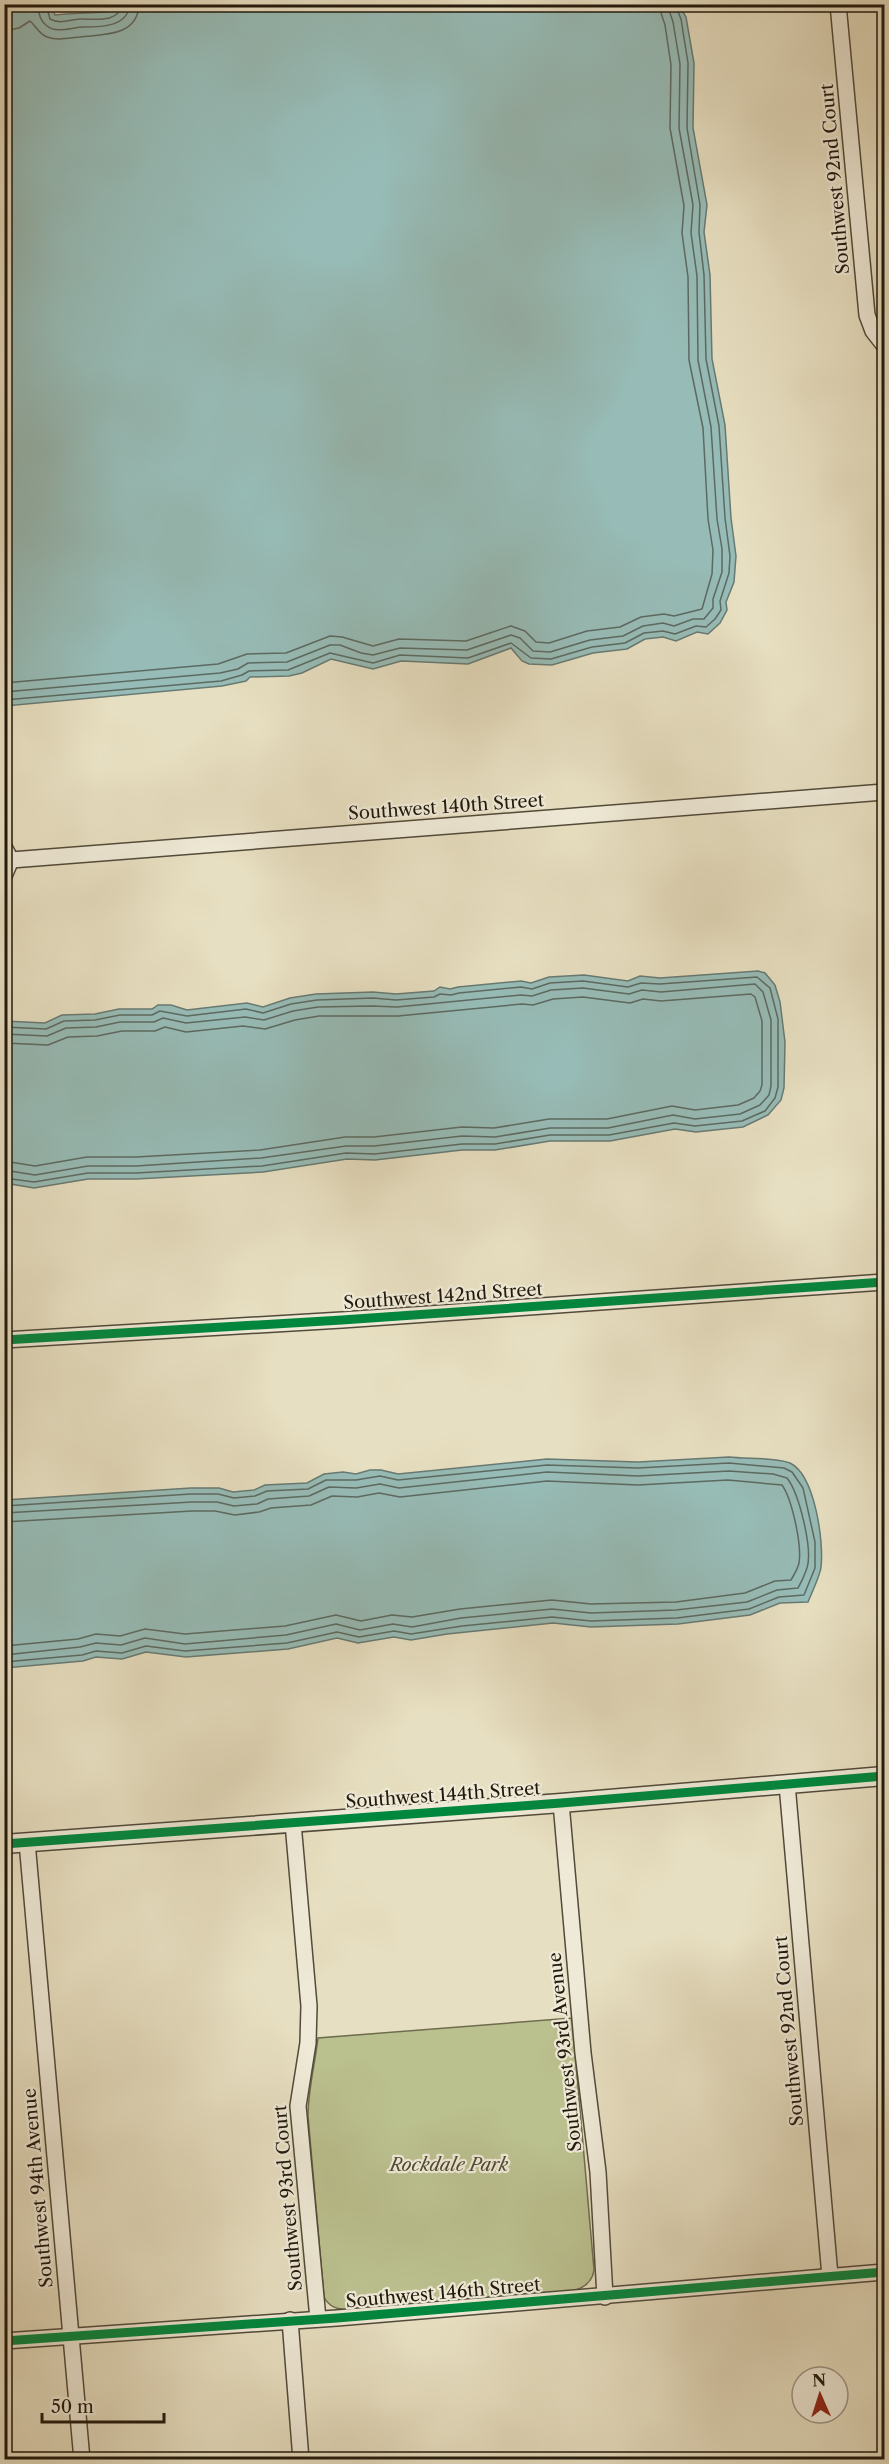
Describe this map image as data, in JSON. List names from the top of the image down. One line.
{"streets":{"street":["Southwest 92nd Court","Southwest 140th Street","Southwest 142nd Street","Southwest 144th Street","Southwest 93rd Avenue","Southwest 94th Avenue","Southwest 93rd Court","Southwest 146th Street"]},"crossings":[["Southwest 92nd Court","Southwest 144th Street"],["Southwest 92nd Court","Southwest 146th Street"],["Southwest 144th Street","Southwest 93rd Avenue"],["Southwest 144th Street","Southwest 94th Avenue"],["Southwest 144th Street","Southwest 93rd Court"],["Southwest 93rd Avenue","Southwest 146th Street"],["Southwest 94th Avenue","Southwest 146th Street"],["Southwest 93rd Court","Southwest 146th Street"]],"parks":["Rockdale Park"],"scale_bar":"50 m","north":"top"}
